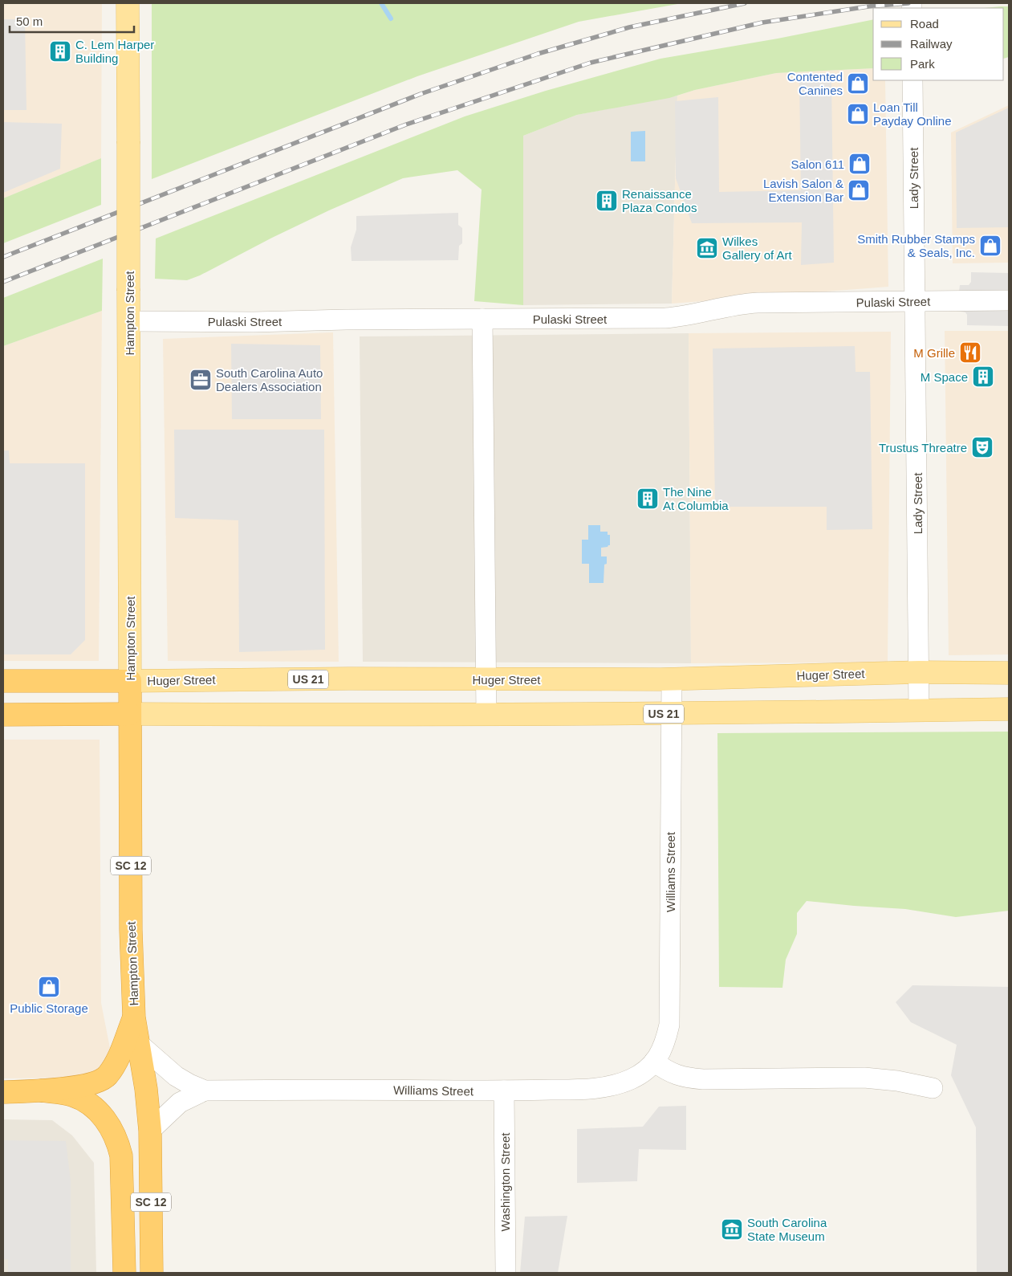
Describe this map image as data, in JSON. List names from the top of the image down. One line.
{"streets":{"highway":["Hampton Street","Huger Street","US 21","SC 12"],"street":["Lady Street","Pulaski Street","Williams Street","Washington Street"]},"crossings":[["Lady Street","Pulaski Street"],["Lady Street","Huger Street"],["Lady Street","US 21"],["Pulaski Street","Hampton Street"],["Hampton Street","Huger Street"],["Hampton Street","US 21"],["Hampton Street","Williams Street"],["Huger Street","Williams Street"],["US 21","Williams Street"],["Williams Street","Washington Street"]],"places":{"building":["C. Lem Harper Building","Renaissance Plaza Condos","M Space","The Nine At Columbia"],"shop":["Contented Canines","Loan Till Payday Online","Salon 611","Lavish Salon & Extension Bar","Smith Rubber Stamps & Seals, Inc.","Public Storage"],"museum":["Wilkes Gallery of Art","South Carolina State Museum"],"restaurant":["M Grille"],"office":["South Carolina Auto Dealers Association"],"theatre":["Trustus Threatre"]},"legend":["Road","Railway","Park"],"scale_bar":"50 m"}
